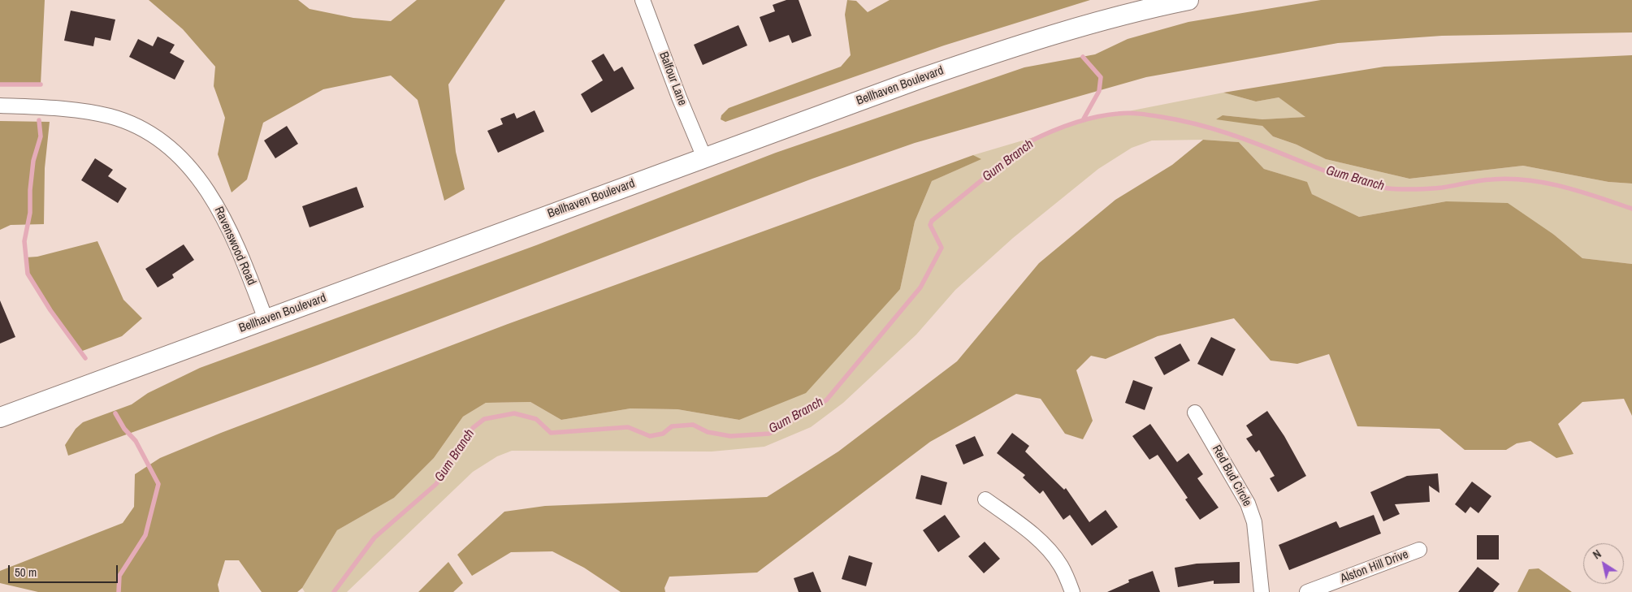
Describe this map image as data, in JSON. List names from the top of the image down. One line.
{"streets":{"main road":["Bellhaven Boulevard"],"street":["Balfour Lane","Ravenswood Road","Red Bud Circle","Alston Hill Drive"]},"crossings":[["Balfour Lane","Bellhaven Boulevard"],["Bellhaven Boulevard","Ravenswood Road"]],"water":["Gum Branch"],"scale_bar":"50 m","north":"top left"}
